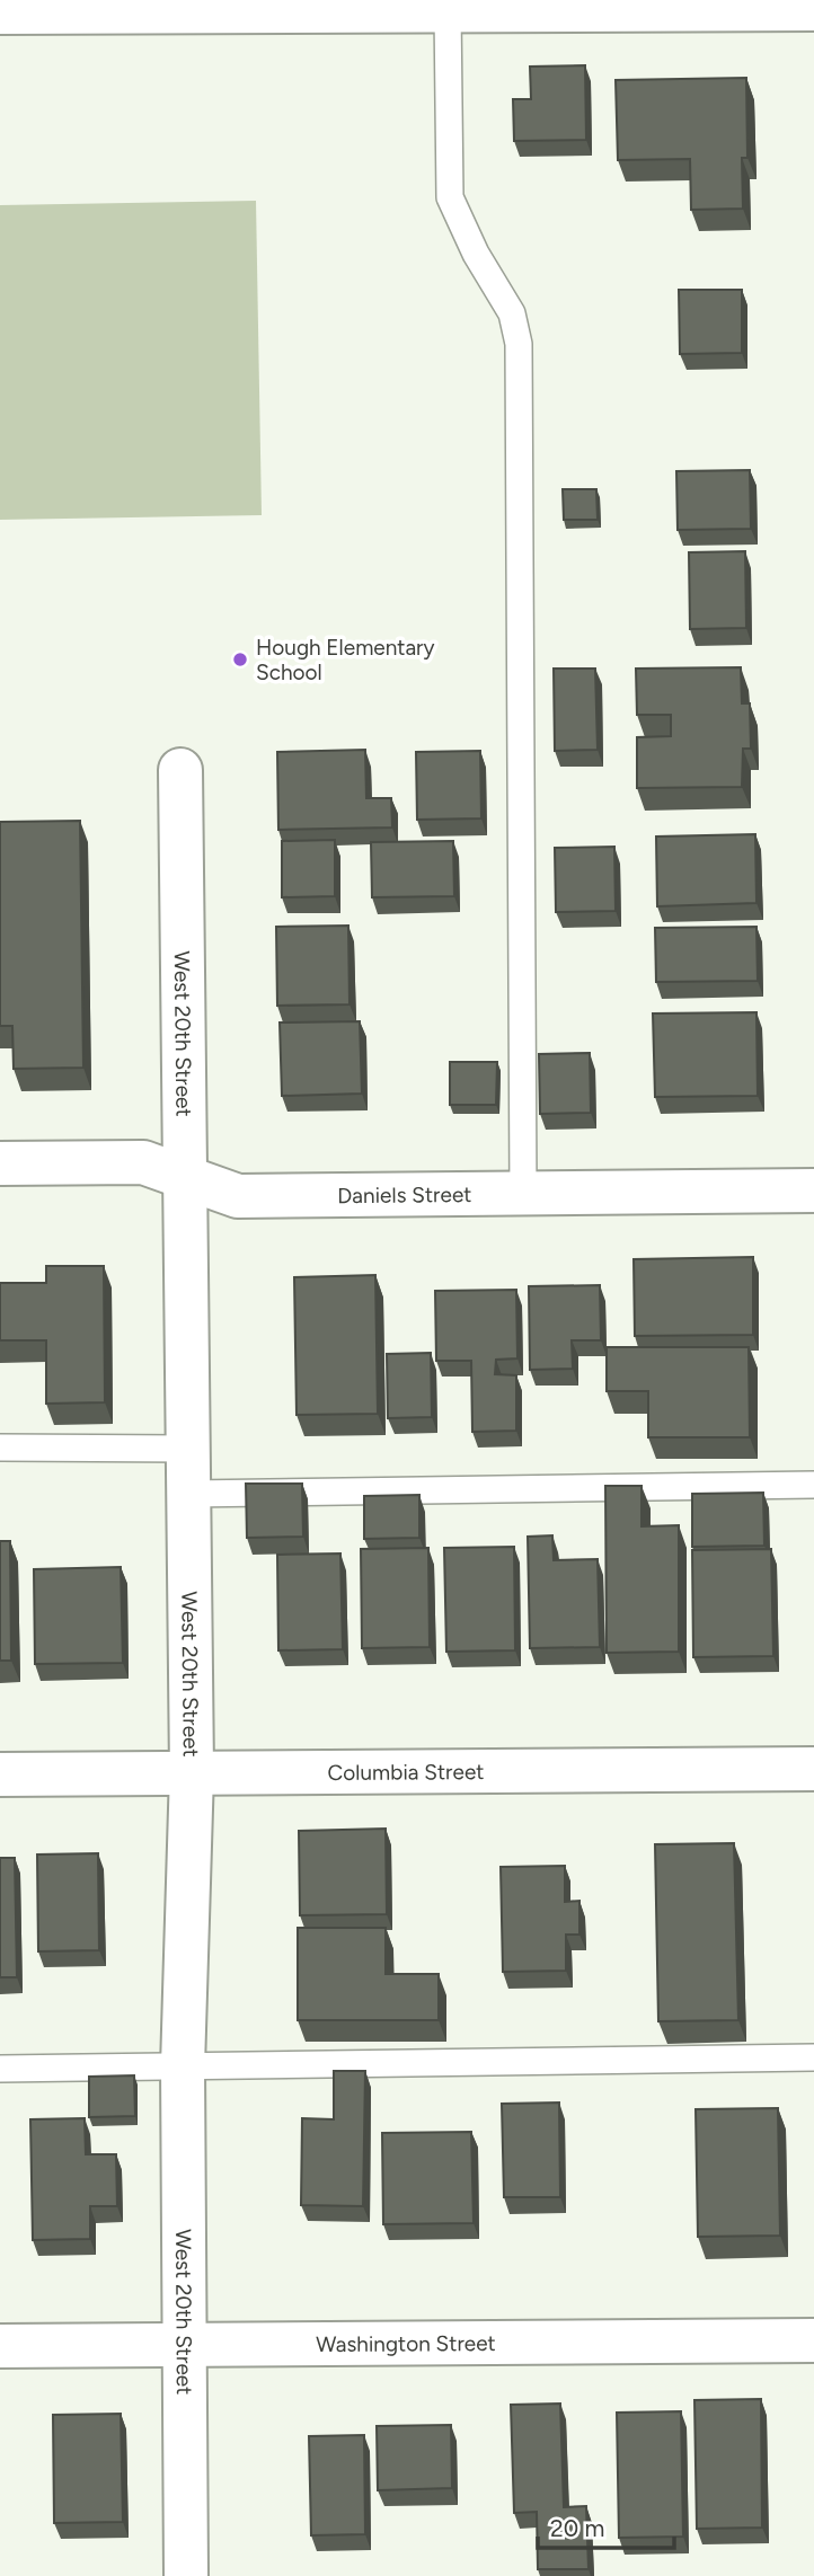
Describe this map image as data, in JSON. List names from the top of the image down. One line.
{"streets":{"street":["West 20th Street","Daniels Street","Columbia Street","Washington Street"]},"crossings":[["West 20th Street","Daniels Street"],["West 20th Street","Columbia Street"],["West 20th Street","Washington Street"]],"places":["Hough Elementary School"],"scale_bar":"20 m"}
